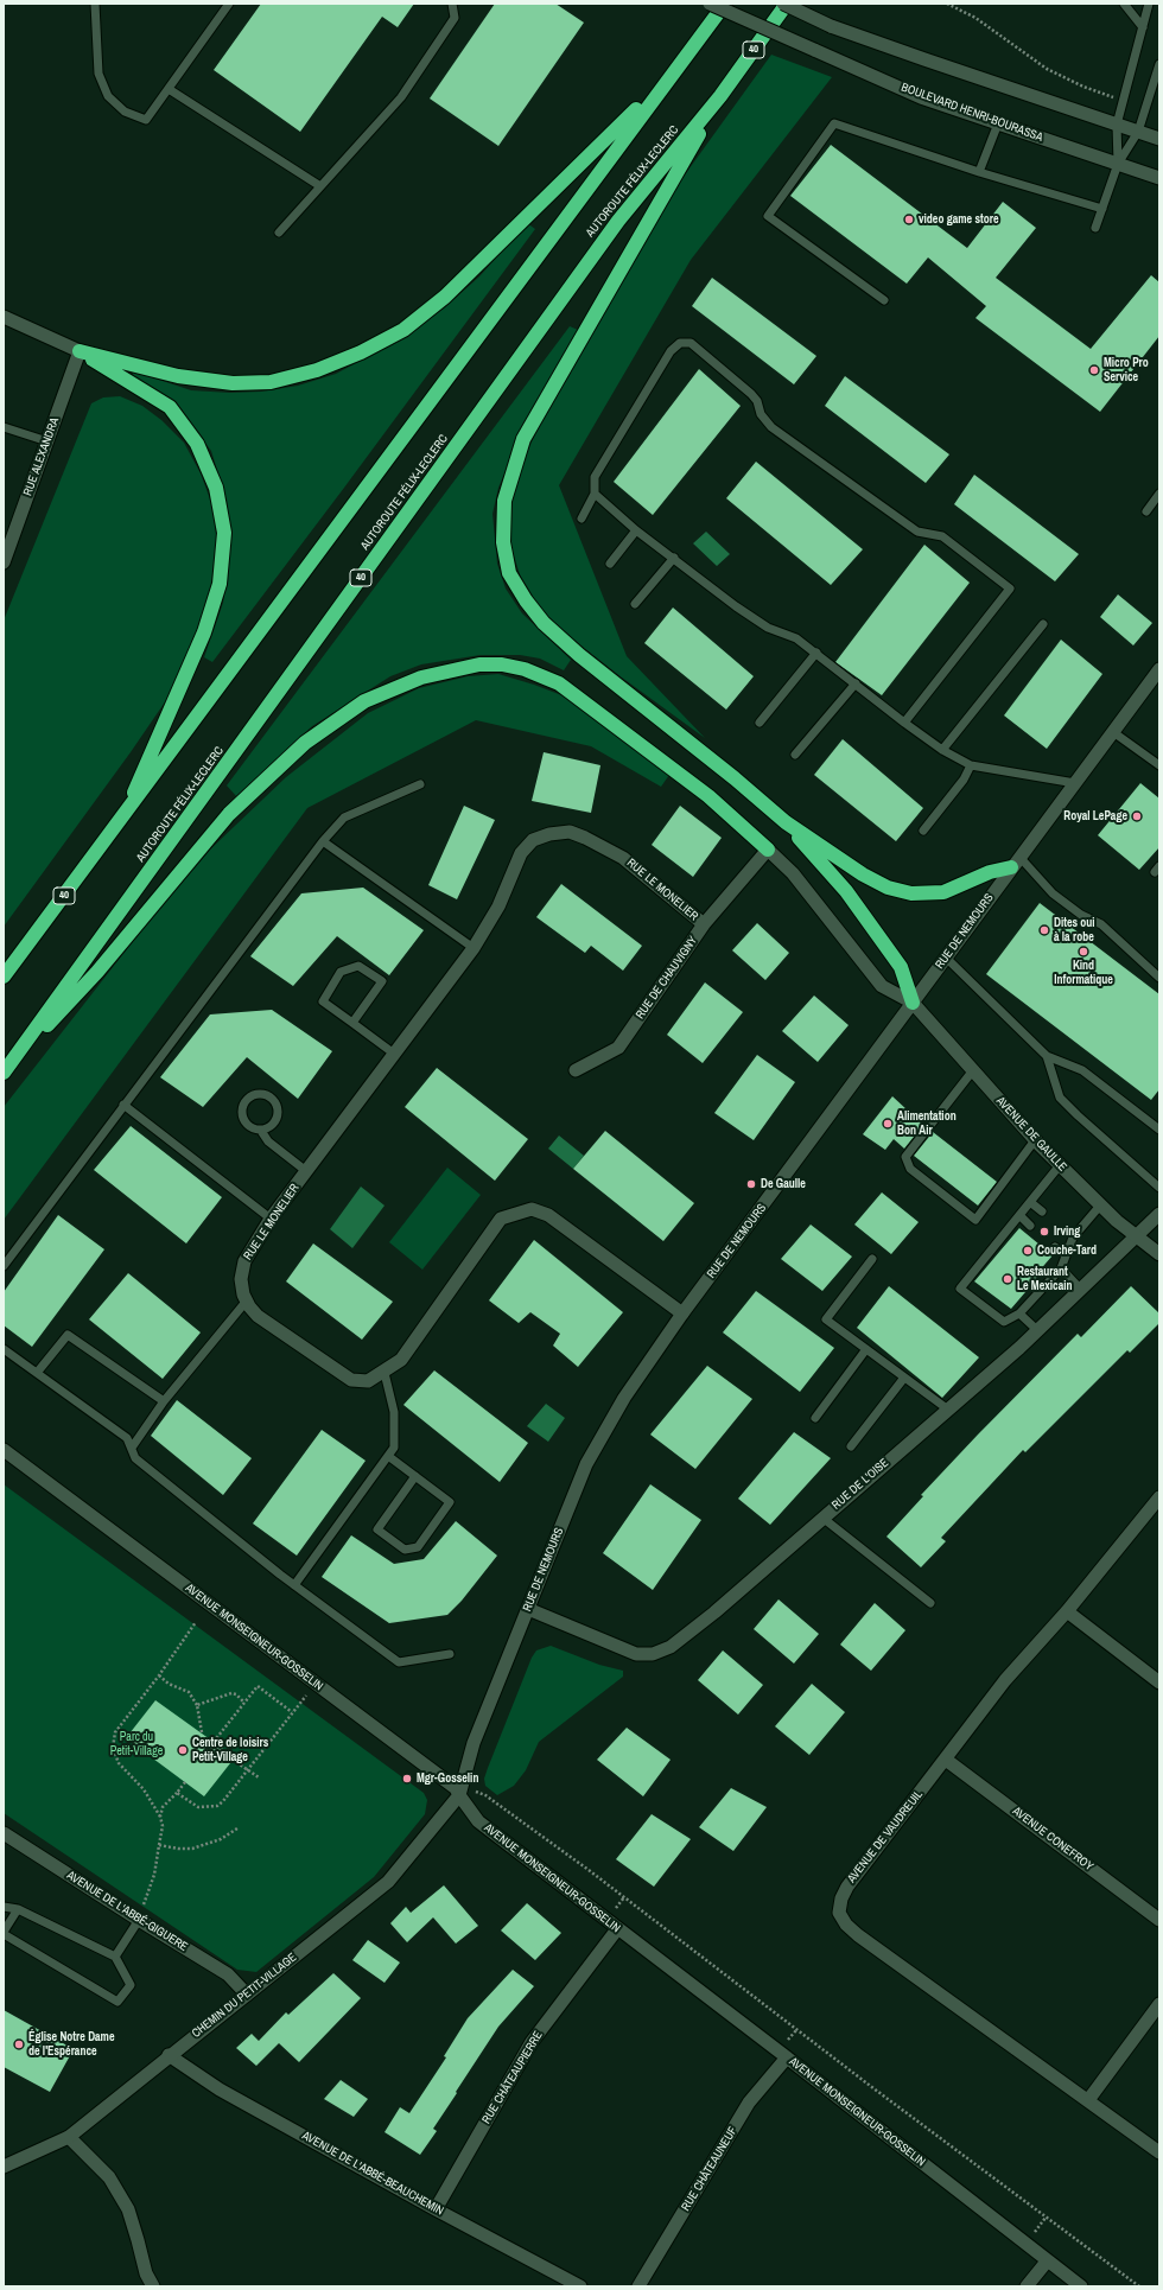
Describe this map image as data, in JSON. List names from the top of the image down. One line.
{"streets":{"highway":["40","AUTOROUTE FÉLIX-LECLERC"],"street":["BOULEVARD HENRI-BOURASSA","RUE ALEXANDRA","RUE LE MONELIER","RUE DE NEMOURS","RUE DE CHAUVIGNY","AVENUE DE GAULLE","RUE DE L'OISE","AVENUE MONSEIGNEUR-GOSSELIN","AVENUE DE VAUDREUIL","AVENUE CONEFROY","AVENUE DE L'ABBÉ-GIGUERE","CHEMIN DU PETIT-VILLAGE","RUE CHÂTEAUPIERRE","RUE CHÂTEAUNEUF","AVENUE DE L'ABBÉ-BEAUCHEMIN"]},"crossings":[["RUE LE MONELIER","RUE DE NEMOURS"],["RUE LE MONELIER","RUE DE CHAUVIGNY"],["RUE DE NEMOURS","AVENUE DE GAULLE"],["RUE DE NEMOURS","RUE DE L'OISE"],["RUE DE NEMOURS","AVENUE MONSEIGNEUR-GOSSELIN"],["RUE DE NEMOURS","CHEMIN DU PETIT-VILLAGE"],["RUE DE CHAUVIGNY","AVENUE DE GAULLE"],["AVENUE DE GAULLE","RUE DE L'OISE"],["AVENUE MONSEIGNEUR-GOSSELIN","CHEMIN DU PETIT-VILLAGE"],["AVENUE MONSEIGNEUR-GOSSELIN","RUE CHÂTEAUPIERRE"],["AVENUE MONSEIGNEUR-GOSSELIN","RUE CHÂTEAUNEUF"],["AVENUE DE VAUDREUIL","AVENUE CONEFROY"],["AVENUE DE L'ABBÉ-GIGUERE","CHEMIN DU PETIT-VILLAGE"],["CHEMIN DU PETIT-VILLAGE","AVENUE DE L'ABBÉ-BEAUCHEMIN"],["RUE CHÂTEAUPIERRE","AVENUE DE L'ABBÉ-BEAUCHEMIN"]],"parks":["Parc du Petit-Village"],"places":["video game store","Micro Pro Service","Royal LePage","Dites oui à la robe","Kind Informatique","Alimentation Bon Air","De Gaulle","Irving","Couche-Tard","Restaurant Le Mexicain","Centre de loisirs Petit-Village","Mgr-Gosselin","Église Notre Dame de l'Espérance"]}
